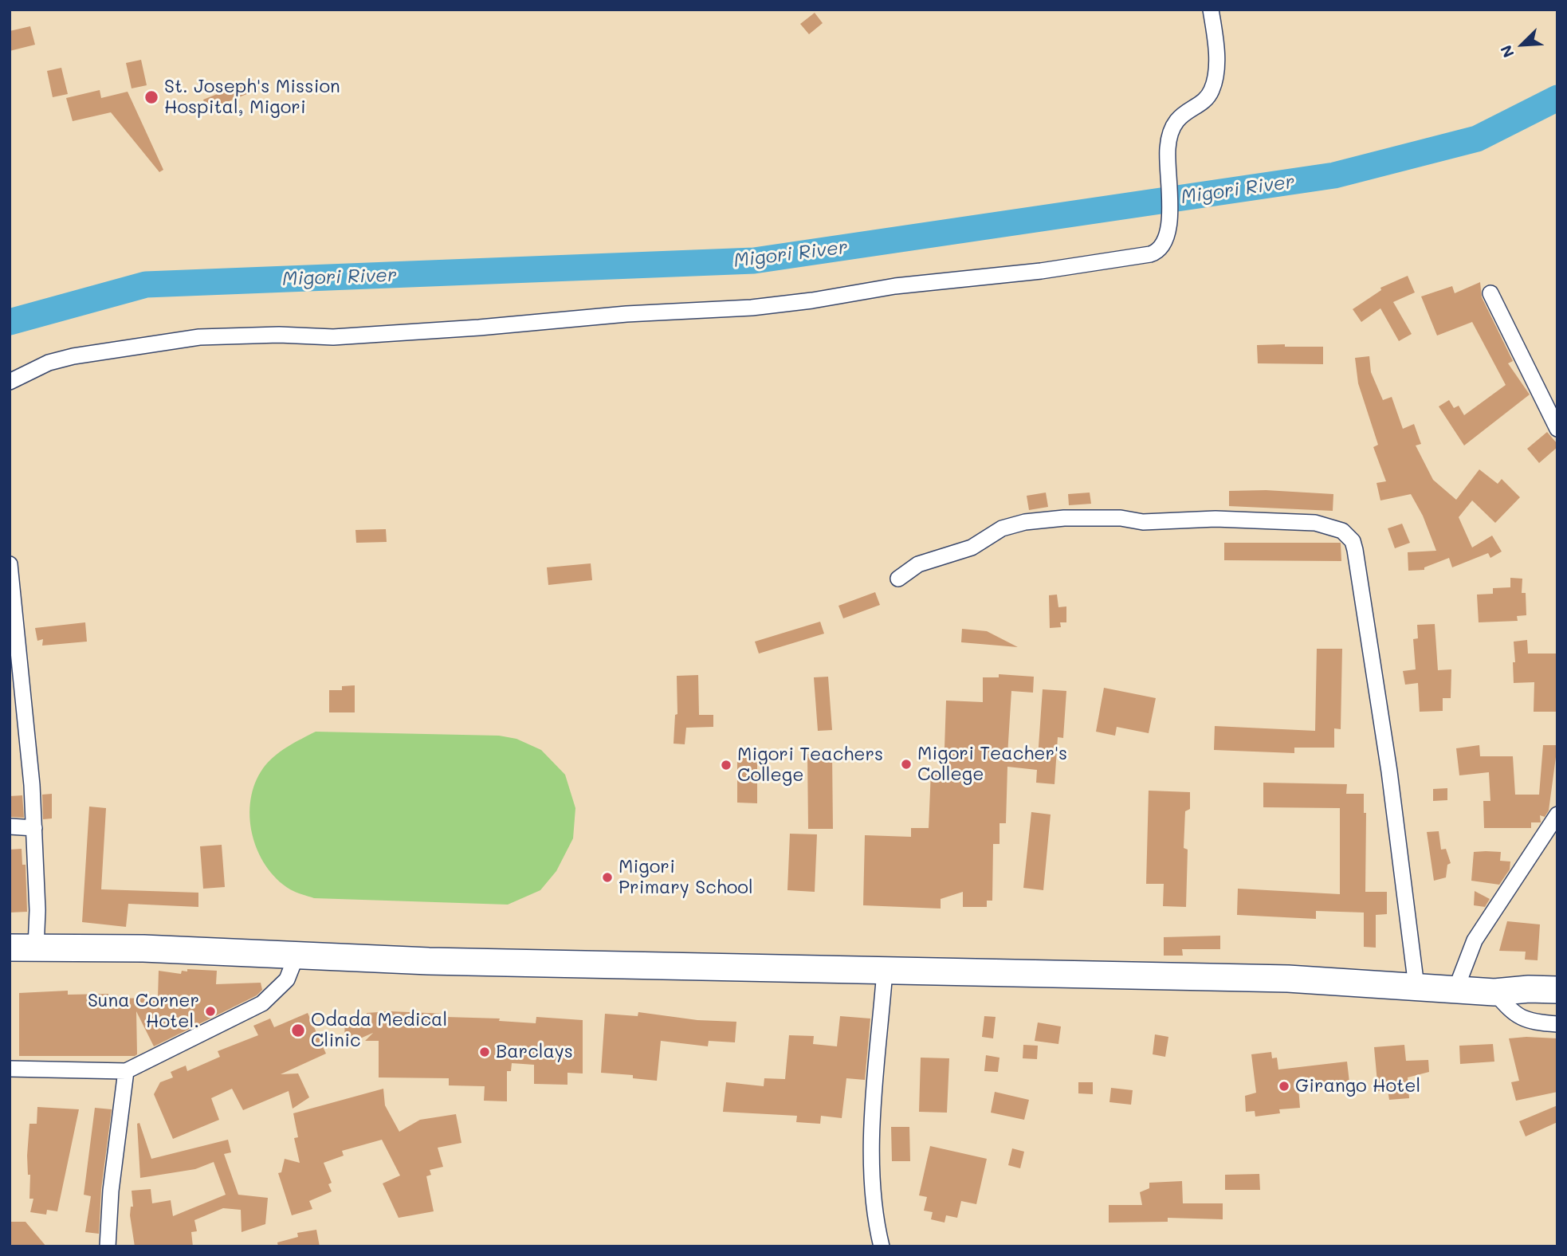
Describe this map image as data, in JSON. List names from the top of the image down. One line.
{"water":["Migori River"],"places":["St. Joseph's Mission Hospital, Migori","Migori Teacher's College","Migori Teachers College","Migori Primary School","Suna Corner Hotel.","Odada Medical Clinic","Barclays","Girango Hotel"],"north":"bottom left"}
